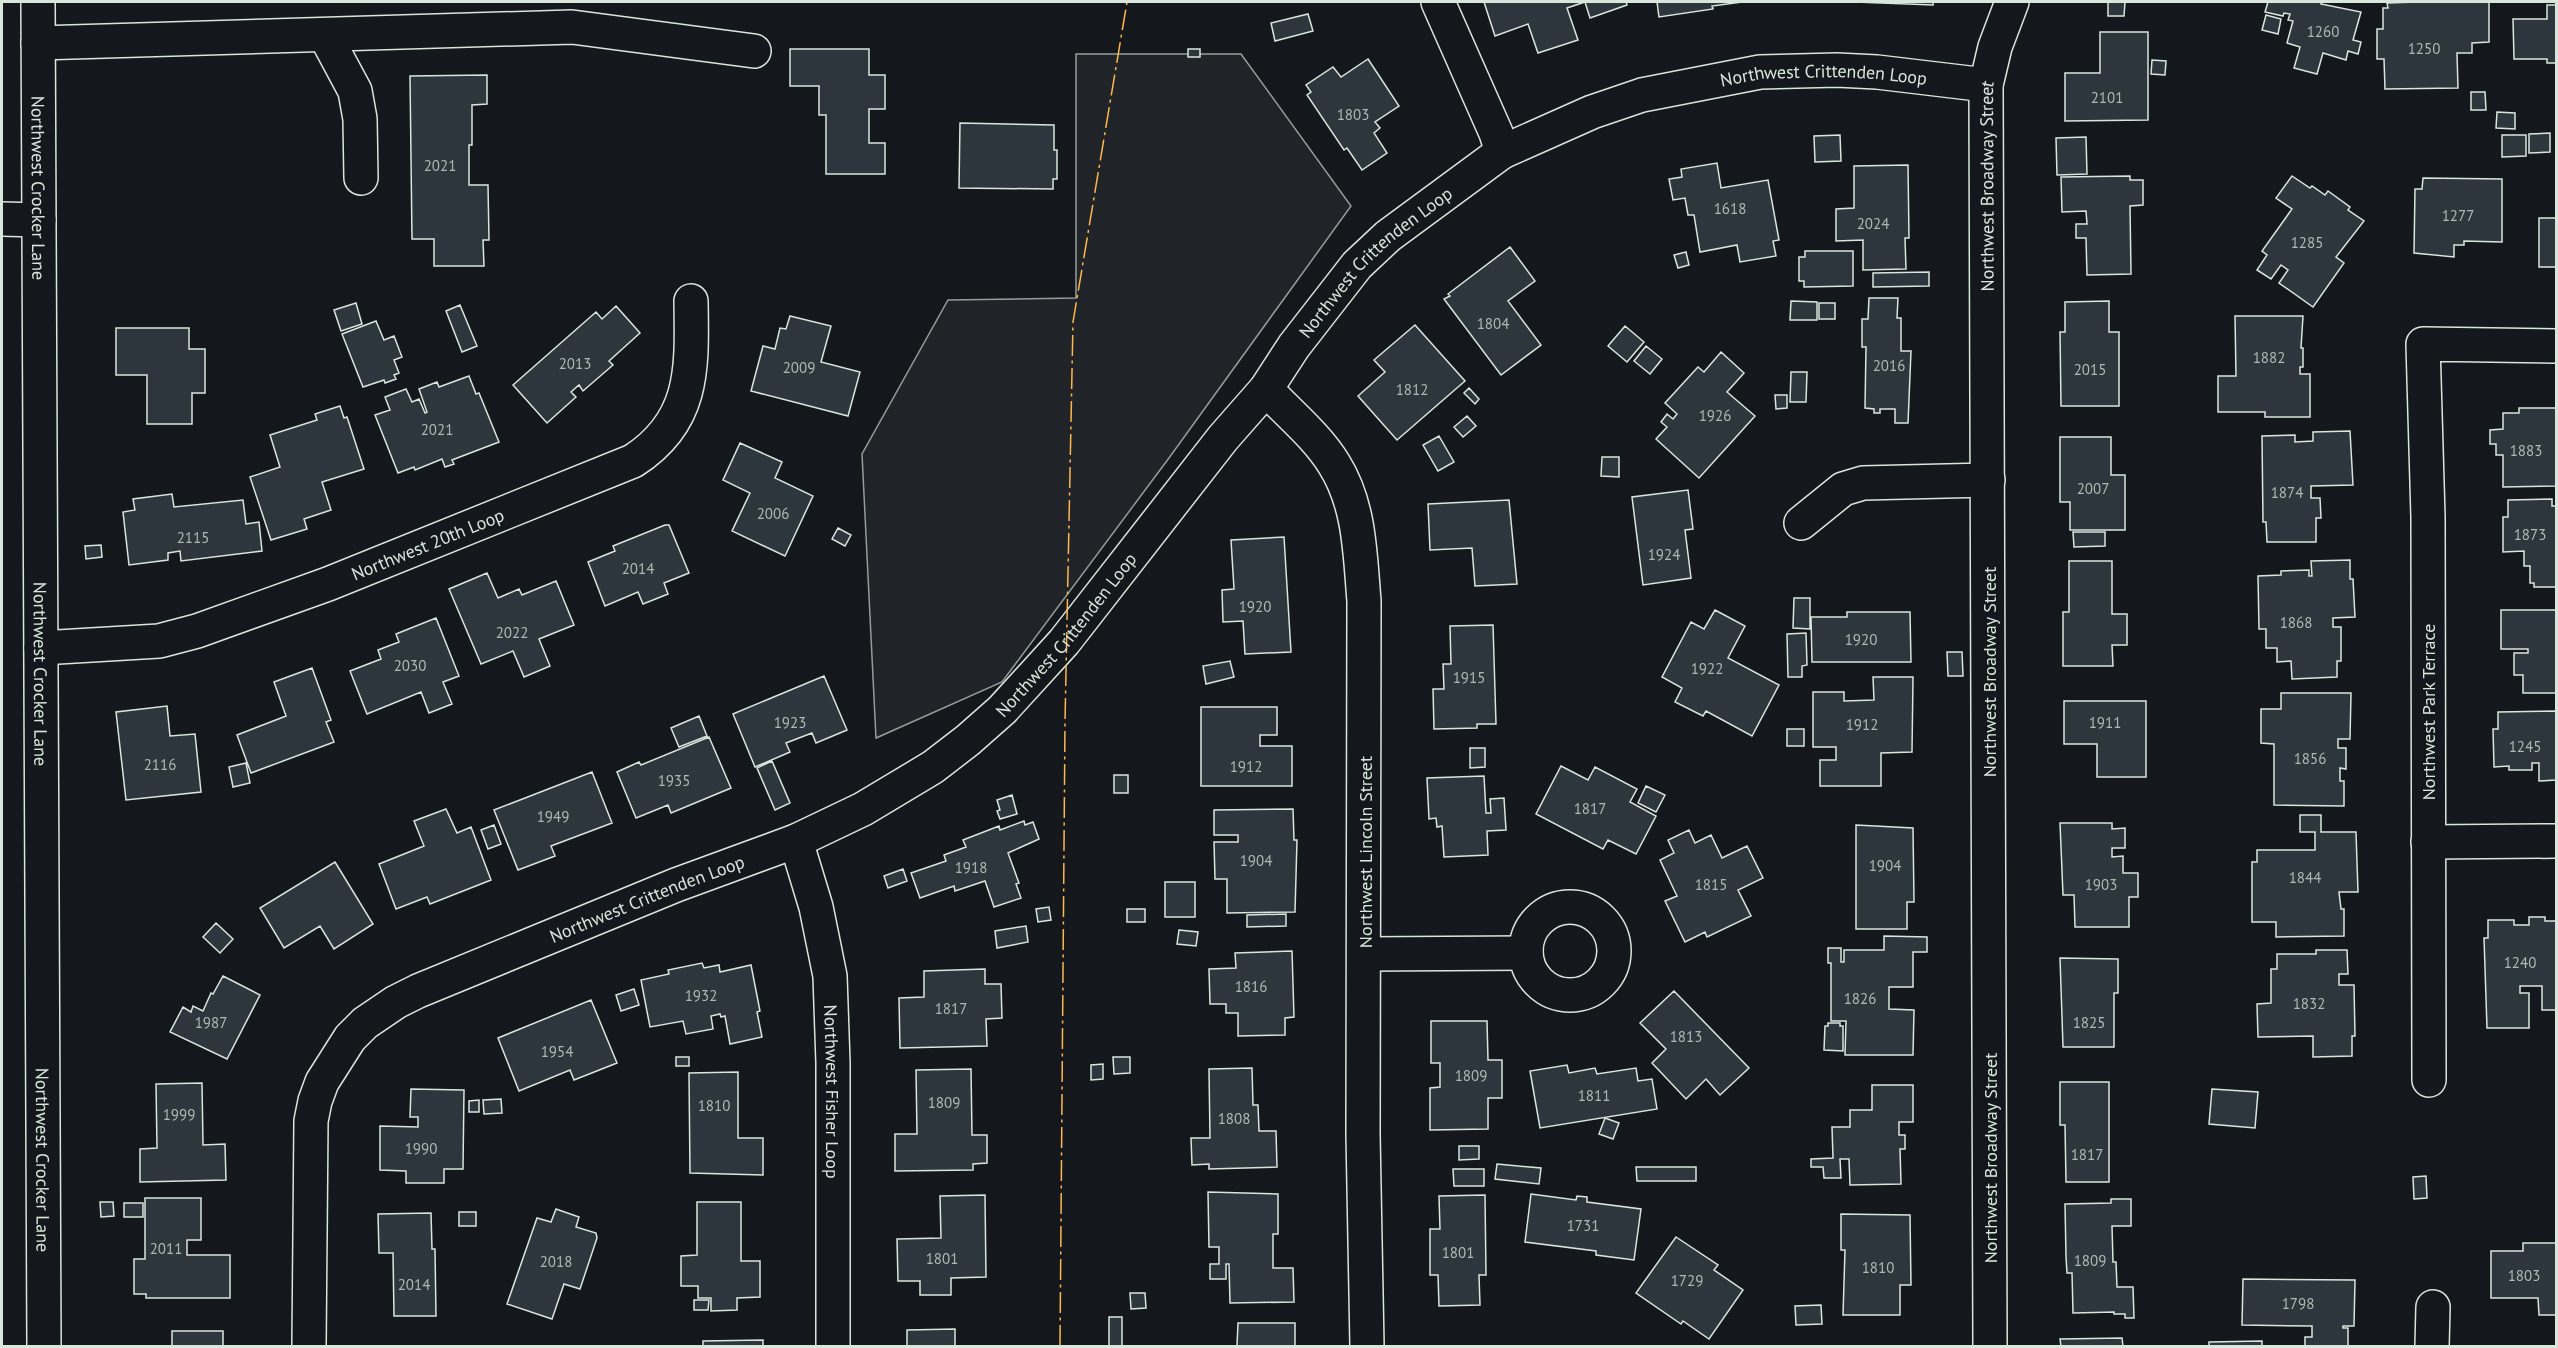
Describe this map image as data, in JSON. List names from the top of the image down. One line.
{"streets":{"street":["Northwest Crittenden Loop","Northwest Broadway Street","Northwest Crocker Lane","Northwest 20th Loop","Northwest Park Terrace","Northwest Lincoln Street","Northwest Fisher Loop"]},"crossings":[["Northwest Crittenden Loop","Northwest Broadway Street"],["Northwest Crittenden Loop","Northwest Lincoln Street"],["Northwest Crittenden Loop","Northwest Fisher Loop"],["Northwest Crocker Lane","Northwest 20th Loop"]],"house_numbers":["1260","1250","2101","1803","2021","1618","1277","2024","1285","1804","1882","2013","2016","2009","2015","1812","1926","2021","1883","2007","1874","2006","1873","2115","1924","2014","1920","1868","2022","1920","2030","1922","1915","1923","1911","1912","1245","1856","2116","1912","1935","1817","1949","1904","1904","1918","1844","1815","1903","1240","1816","1932","1826","1832","1817","1987","1825","1813","1954","1809","1811","1809","1810","1999","1808","1990","1817","1731","2011","1801","1801","1809","2018","1810","1803","1729","2014","1798"]}
